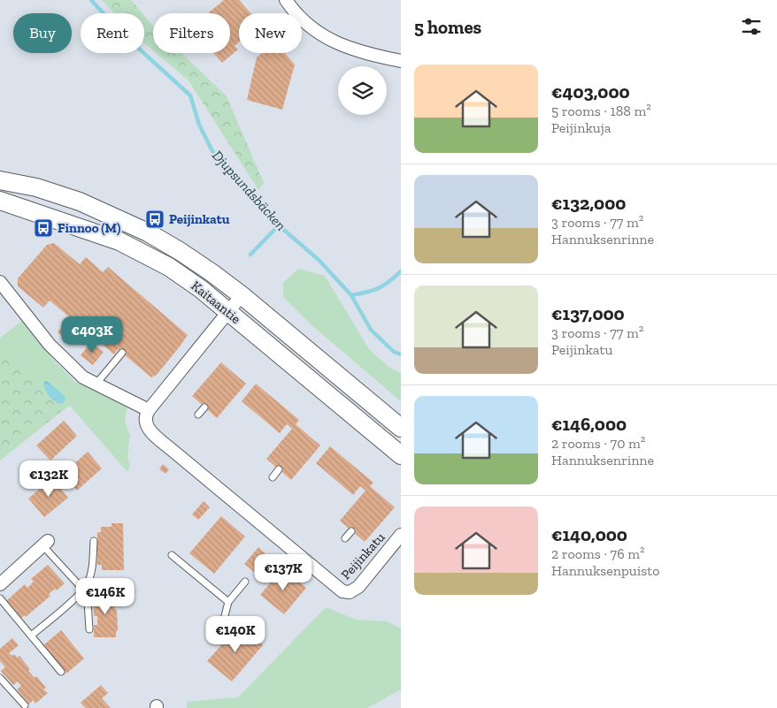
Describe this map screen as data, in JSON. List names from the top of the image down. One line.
{"streets":{"main road":["Kaitaantie"],"street":["Peijinkatu"]},"water":["Djupsundsbäcken"],"places":{"bus stop":["Peijinkatu","Finnoo (M)"]},"page":{"heading":"5 homes","chip":["Buy","Rent","Filters","New"],"list":[{"name":"€403,000","note":"5 rooms · 188 m² · Peijinkuja"},{"name":"€132,000","note":"3 rooms · 77 m² · Hannuksenrinne"},{"name":"€137,000","note":"3 rooms · 77 m² · Peijinkatu"},{"name":"€146,000","note":"2 rooms · 70 m² · Hannuksenrinne"},{"name":"€140,000","note":"2 rooms · 76 m² · Hannuksenpuisto"}],"price":["€403K","€132K","€137K","€146K","€140K"]}}
